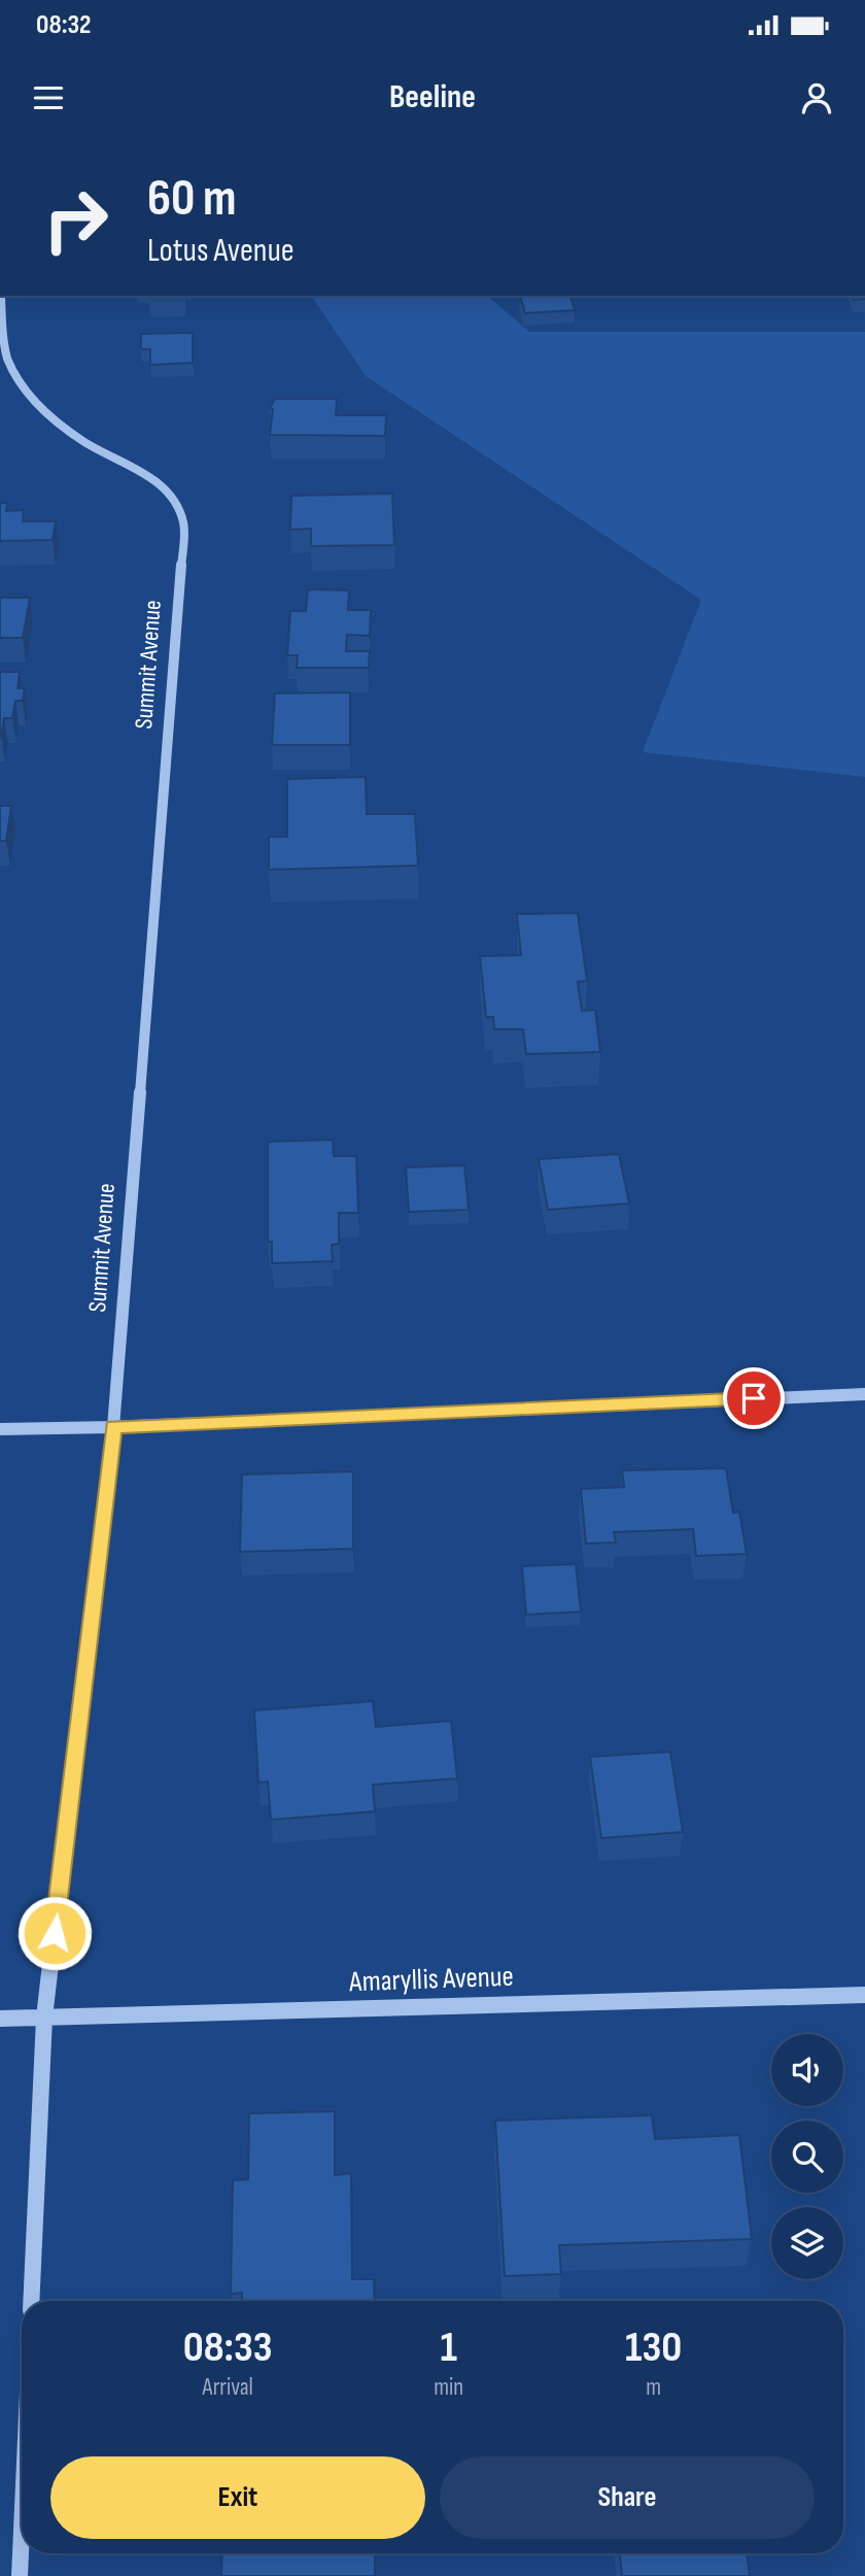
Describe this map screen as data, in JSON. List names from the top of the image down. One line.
{"streets":{"street":["Summit Avenue","Amaryllis Avenue"]},"crossings":[["Summit Avenue","Amaryllis Avenue"]],"page":{"status":"08:32","header":"Beeline","turn":["60 m","Lotus Avenue"],"eta":["08:33","Arrival","1","min","130","m"],"buttons":["Exit","Share"]}}
